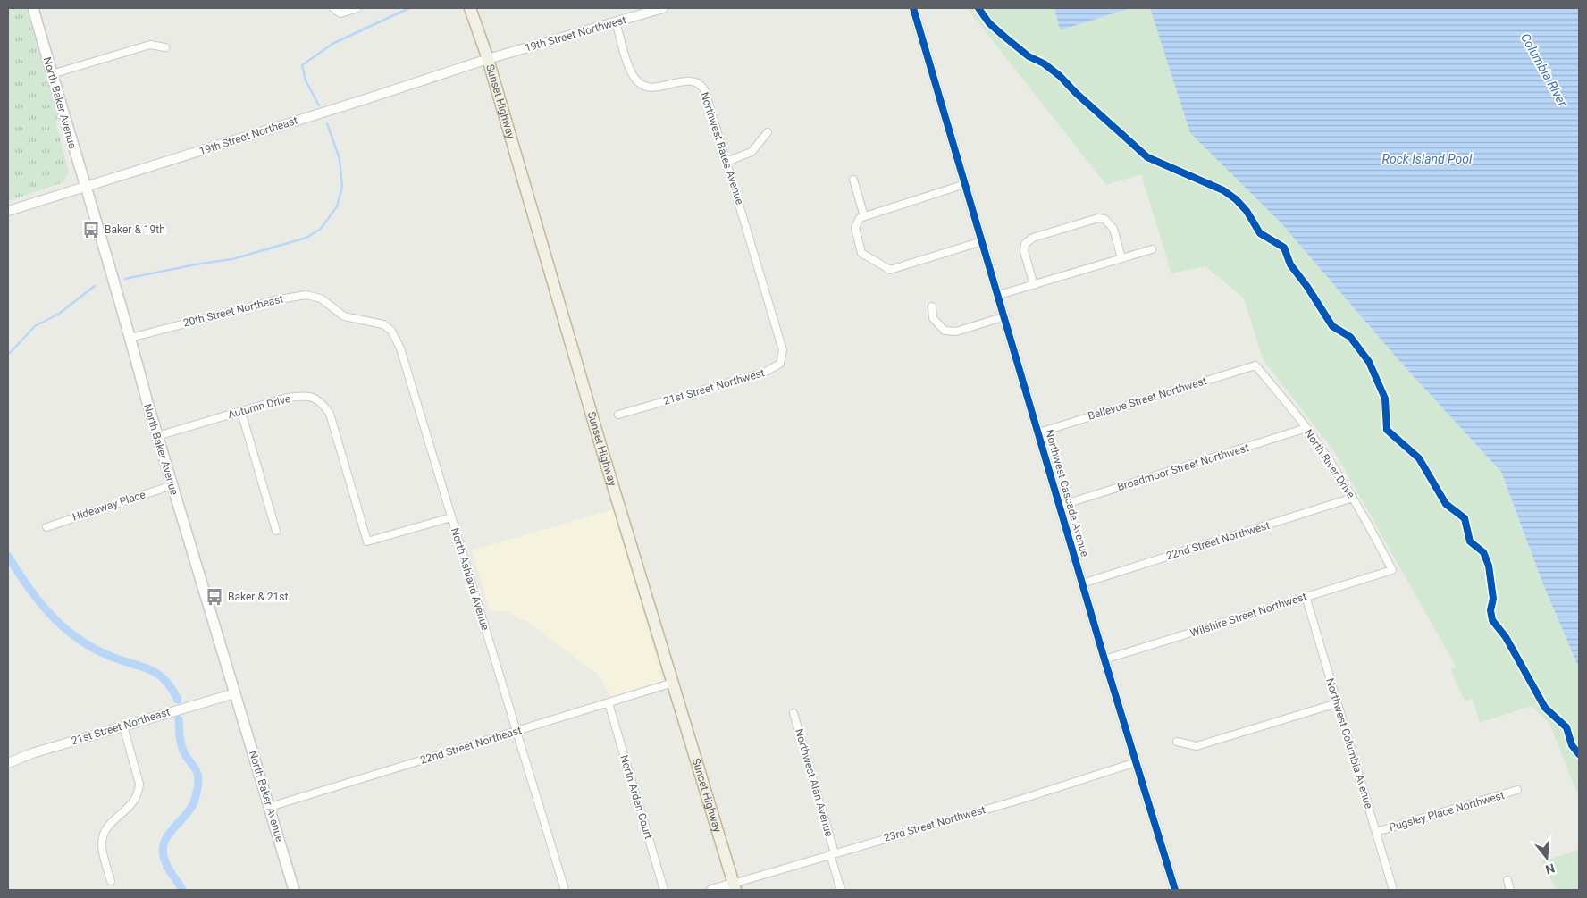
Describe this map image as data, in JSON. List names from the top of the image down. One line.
{"streets":{"highway":["Sunset Highway"],"main road":["North Baker Avenue"],"street":["19th Street Northwest","19th Street Northeast","Northwest Bates Avenue","20th Street Northeast","21st Street Northwest","Bellevue Street Northwest","Autumn Drive","North River Drive","Broadmoor Street Northwest","Northwest Cascade Avenue","Hideaway Place","22nd Street Northwest","North Ashland Avenue","Wilshire Street Northwest","21st Street Northeast","Northwest Columbia Avenue","22nd Street Northeast","Northwest Alan Avenue","North Arden Court","Pugsley Place Northwest","23rd Street Northwest"]},"crossings":[["19th Street Northwest","Sunset Highway"],["19th Street Northwest","19th Street Northeast"],["19th Street Northwest","Northwest Bates Avenue"],["Sunset Highway","19th Street Northeast"],["Sunset Highway","22nd Street Northeast"],["Sunset Highway","23rd Street Northwest"],["North Baker Avenue","19th Street Northeast"],["North Baker Avenue","20th Street Northeast"],["North Baker Avenue","Autumn Drive"],["North Baker Avenue","Hideaway Place"],["North Baker Avenue","21st Street Northeast"],["North Baker Avenue","22nd Street Northeast"],["Northwest Bates Avenue","21st Street Northwest"],["20th Street Northeast","North Ashland Avenue"],["Bellevue Street Northwest","North River Drive"],["Bellevue Street Northwest","Northwest Cascade Avenue"],["Autumn Drive","North Ashland Avenue"],["North River Drive","Broadmoor Street Northwest"],["North River Drive","22nd Street Northwest"],["North River Drive","Wilshire Street Northwest"],["Broadmoor Street Northwest","Northwest Cascade Avenue"],["Northwest Cascade Avenue","22nd Street Northwest"],["Northwest Cascade Avenue","Wilshire Street Northwest"],["Northwest Cascade Avenue","23rd Street Northwest"],["North Ashland Avenue","22nd Street Northeast"],["Wilshire Street Northwest","Northwest Columbia Avenue"],["Northwest Columbia Avenue","Pugsley Place Northwest"],["22nd Street Northeast","North Arden Court"],["Northwest Alan Avenue","23rd Street Northwest"]],"water":["Columbia River","Rock Island Pool"],"places":{"bus stop":["Baker & 19th","Baker & 21st"]},"north":"bottom"}
